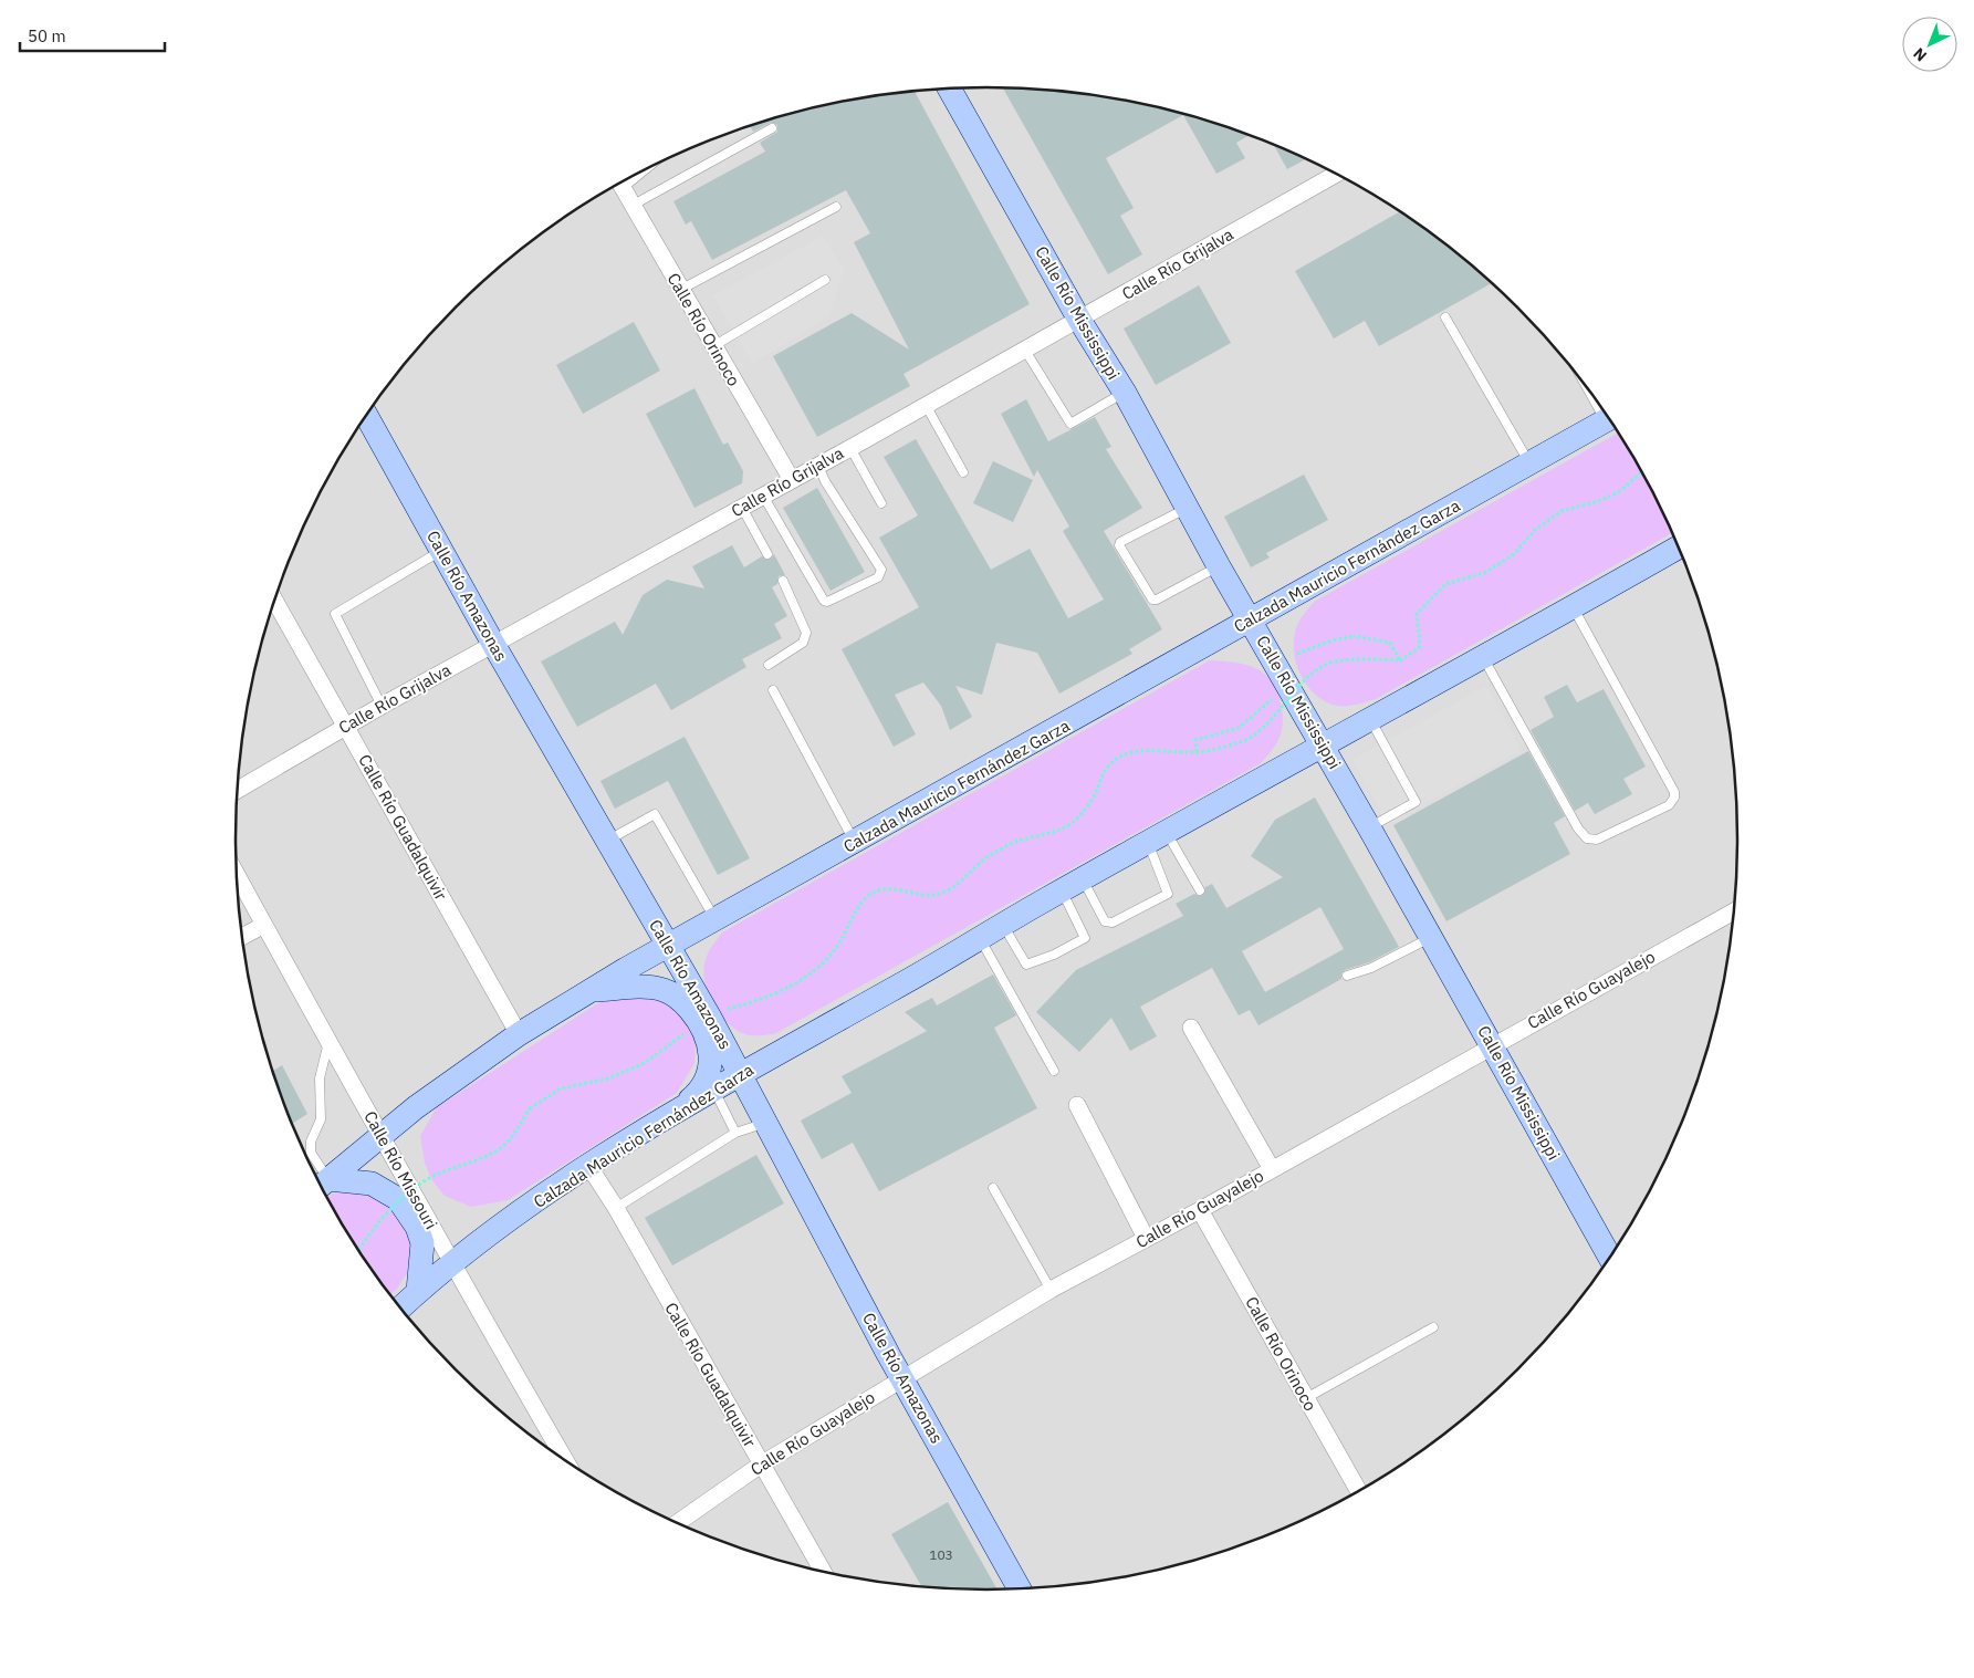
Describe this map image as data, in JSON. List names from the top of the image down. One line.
{"streets":{"main road":["Calle Río Mississippi","Calzada Mauricio Fernández Garza","Calle Río Amazonas"],"street":["Calle Río Grijalva","Calle Río Orinoco","Calle Río Guadalquivir","Calle Río Guayalejo","Calle Río Missouri"]},"crossings":[["Calle Río Grijalva","Calle Río Mississippi"],["Calle Río Grijalva","Calle Río Orinoco"],["Calle Río Grijalva","Calle Río Amazonas"],["Calle Río Grijalva","Calle Río Guadalquivir"],["Calle Río Mississippi","Calzada Mauricio Fernández Garza"],["Calle Río Mississippi","Calle Río Guayalejo"],["Calle Río Orinoco","Calle Río Guayalejo"],["Calzada Mauricio Fernández Garza","Calle Río Amazonas"],["Calzada Mauricio Fernández Garza","Calle Río Guadalquivir"],["Calzada Mauricio Fernández Garza","Calle Río Missouri"],["Calle Río Amazonas","Calle Río Guayalejo"],["Calle Río Guadalquivir","Calle Río Guayalejo"]],"house_numbers":["103"],"scale_bar":"50 m","north":"bottom left"}
